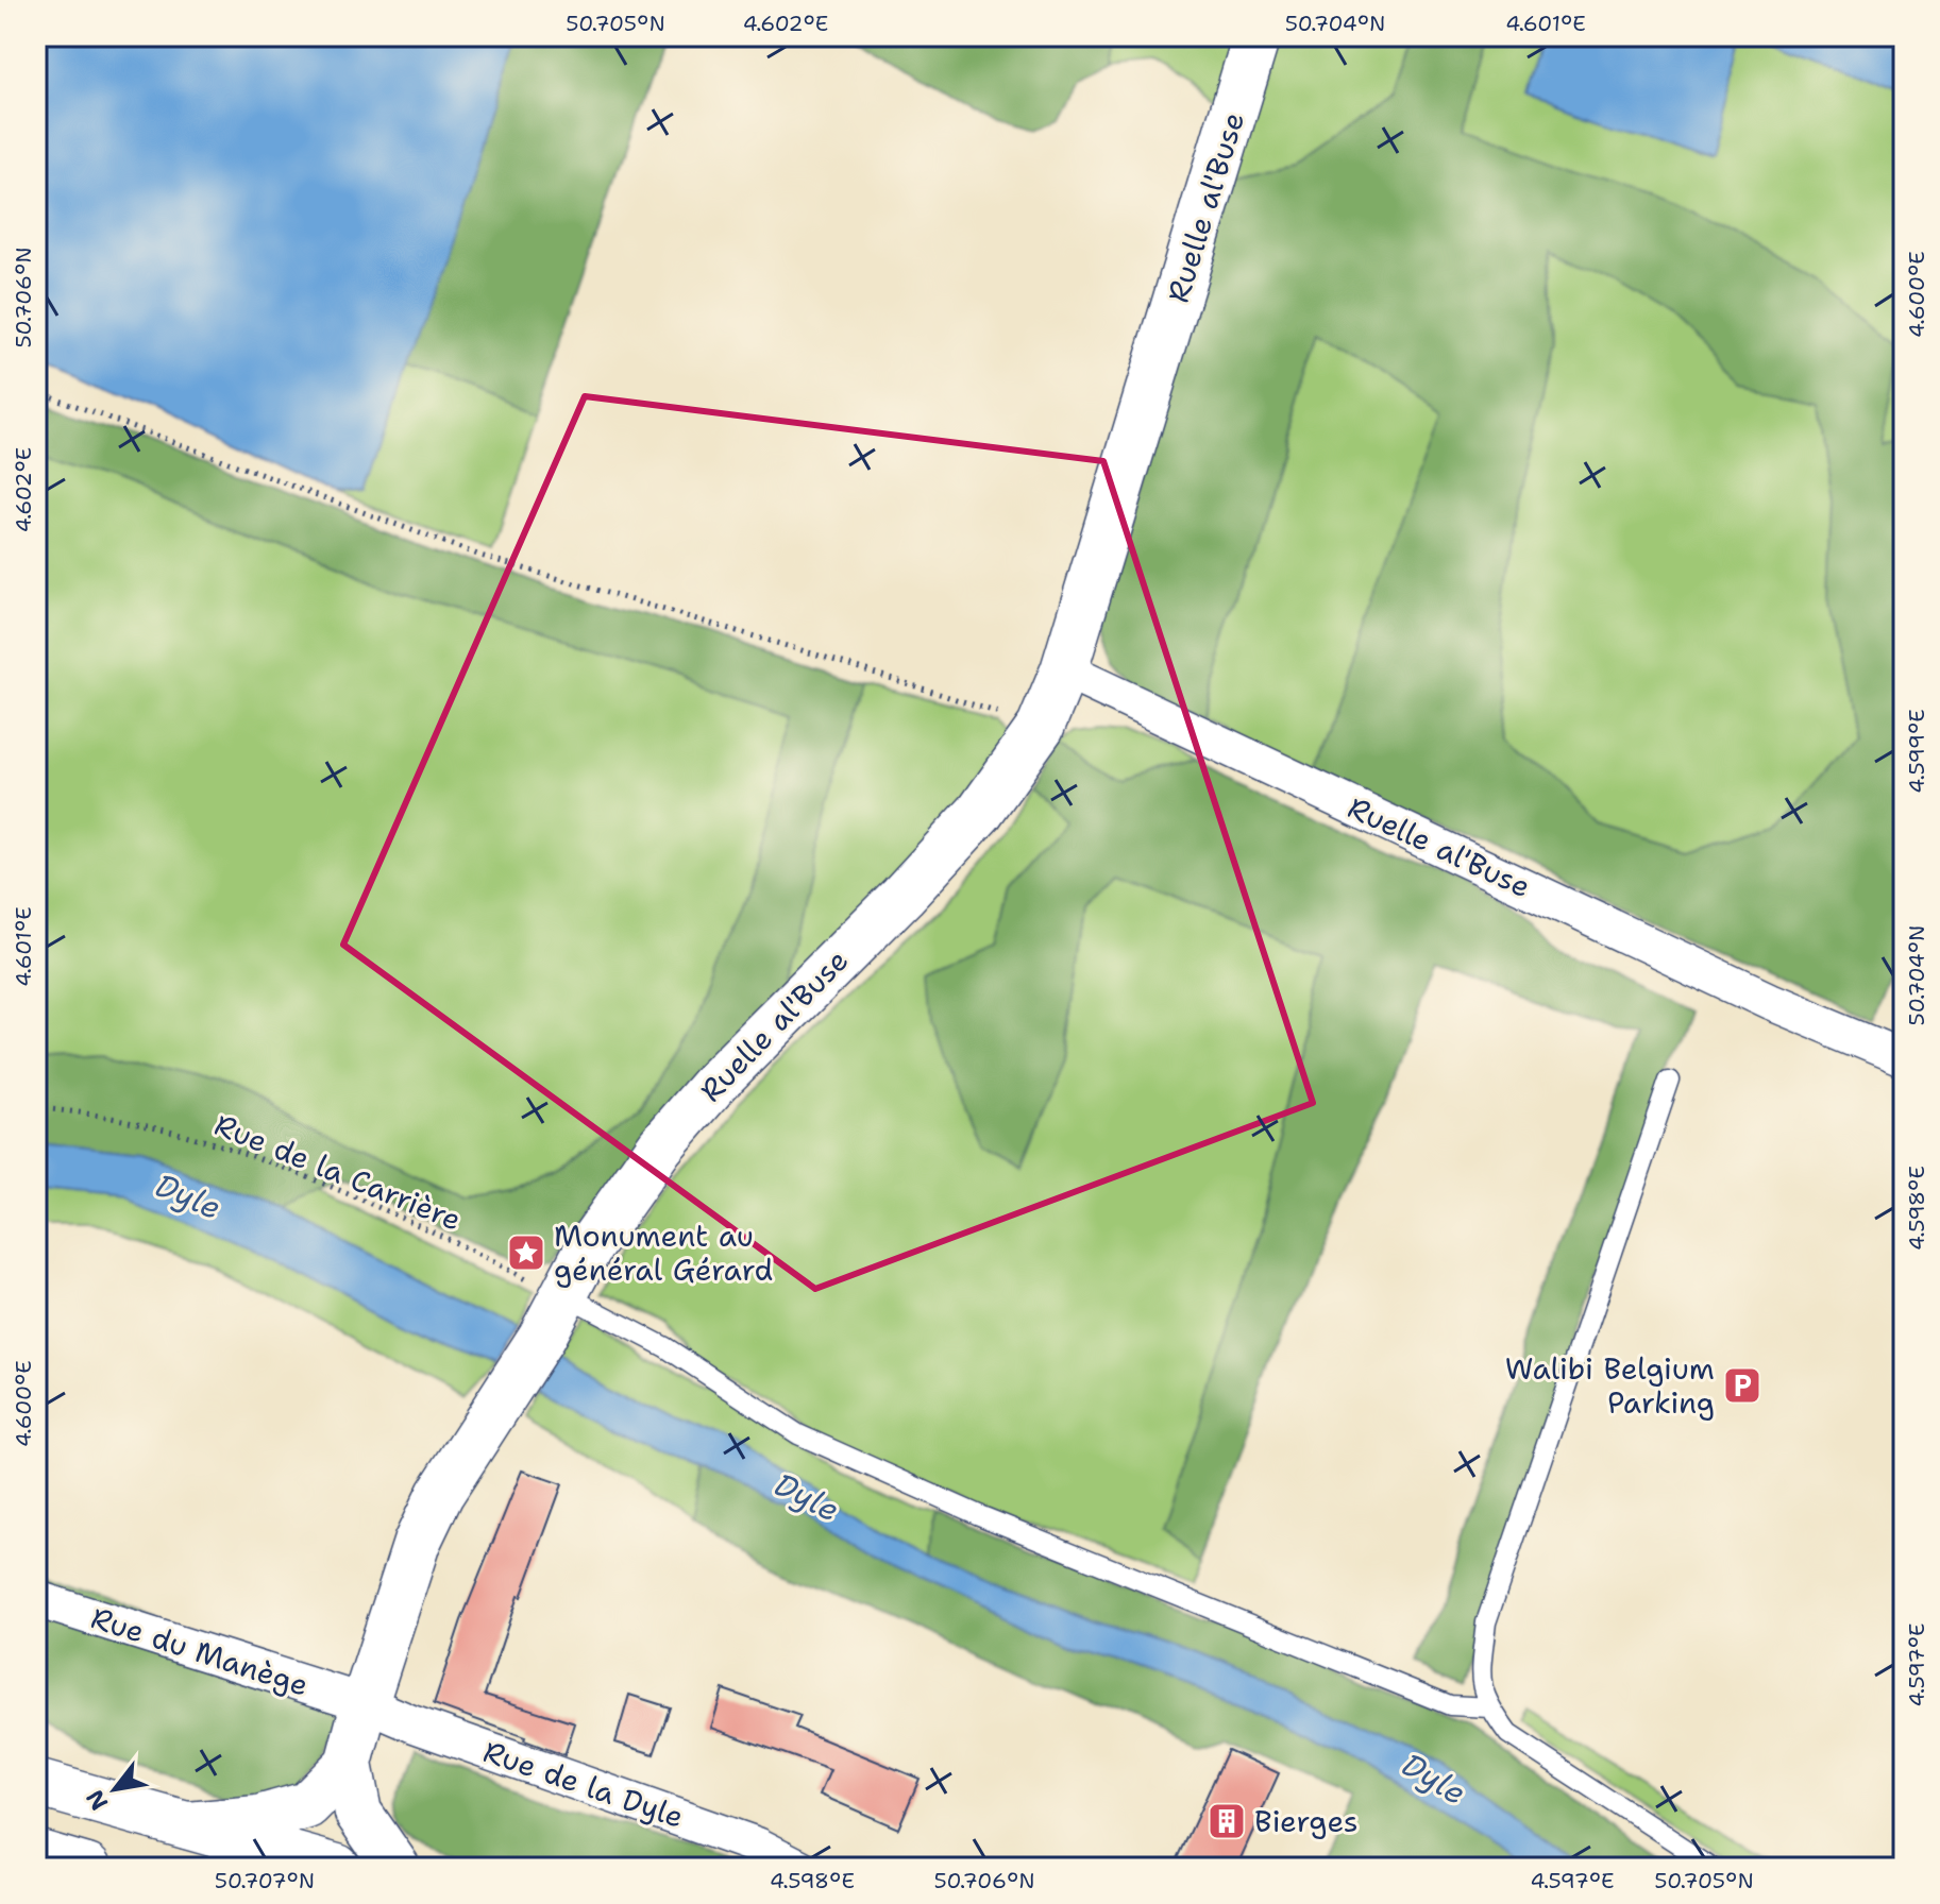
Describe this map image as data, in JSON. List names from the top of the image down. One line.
{"streets":{"main road":["Ruelle al'Buse"],"street":["Rue du Manège","Rue de la Dyle"],"path":["Rue de la Carrière"]},"crossings":[["Ruelle al'Buse","Rue de la Carrière"],["Ruelle al'Buse","Rue du Manège"],["Ruelle al'Buse","Rue de la Dyle"],["Rue du Manège","Rue de la Dyle"]],"water":["Dyle"],"places":{"place":["Monument au général Gérard"],"parking":["Walibi Belgium Parking"],"building":["Bierges"]},"north":"bottom left","coordinates":["50.705°N","4.602°E","50.704°N","4.601°E","4.600°E","50.706°N","4.599°E","4.598°E","4.597°E","50.707°N"]}
